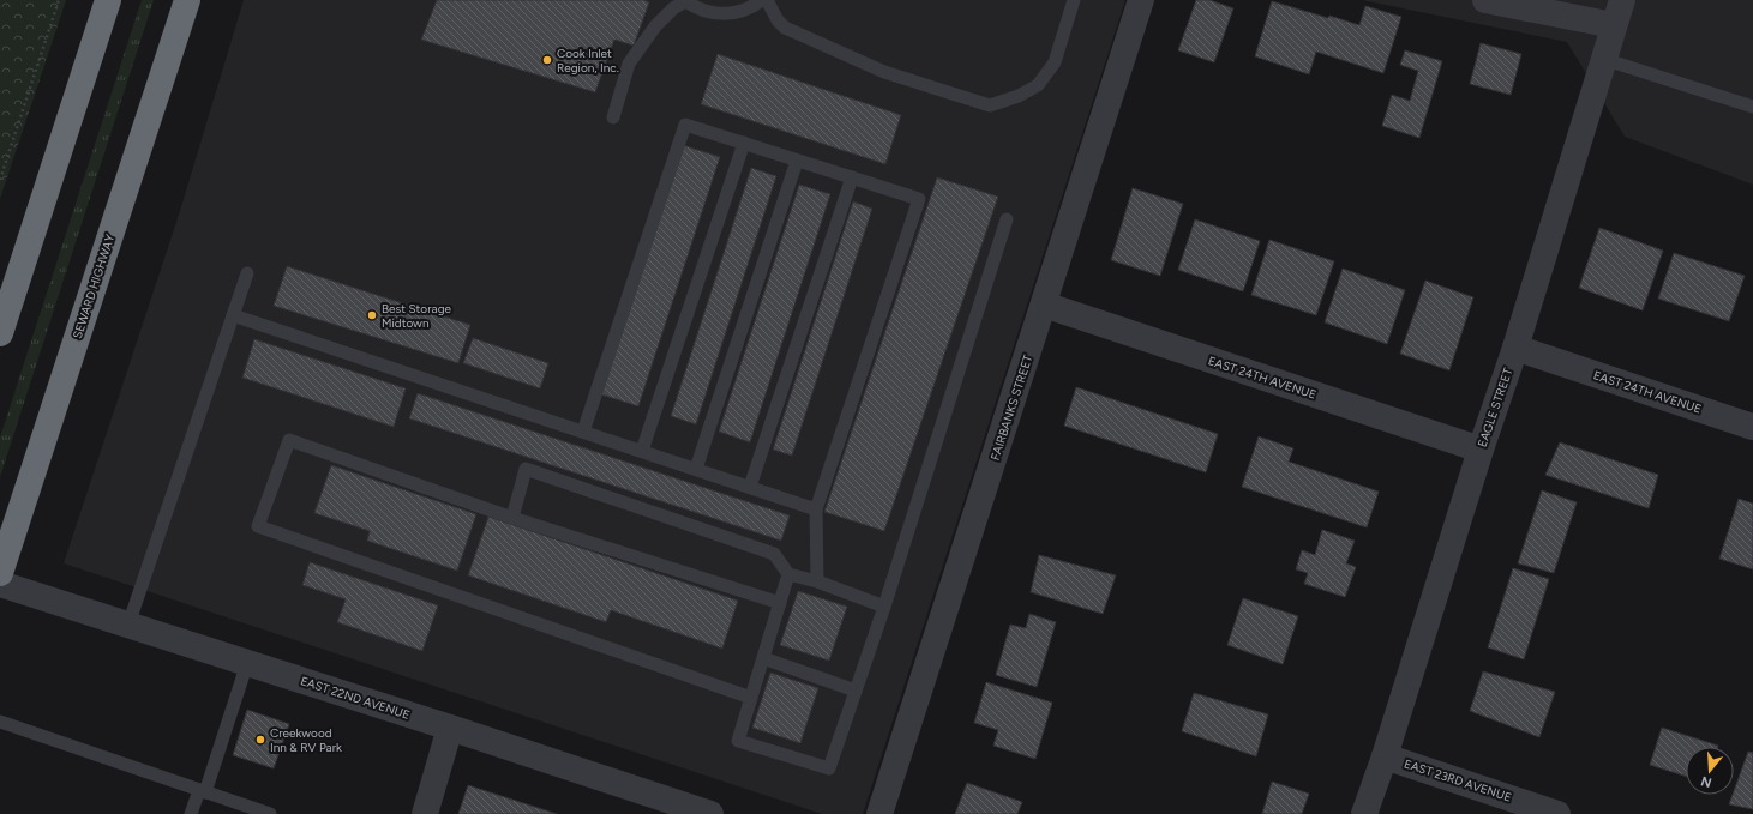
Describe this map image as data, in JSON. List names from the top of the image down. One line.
{"streets":{"highway":["SEWARD HIGHWAY"],"street":["EAST 24TH AVENUE","FAIRBANKS STREET","EAGLE STREET","EAST 22ND AVENUE","EAST 23RD AVENUE"]},"crossings":[["EAST 24TH AVENUE","FAIRBANKS STREET"],["EAST 24TH AVENUE","EAGLE STREET"],["EAGLE STREET","EAST 23RD AVENUE"]],"places":["Cook Inlet Region, Inc.","Best Storage Midtown","Creekwood Inn & RV Park"],"north":"bottom"}
